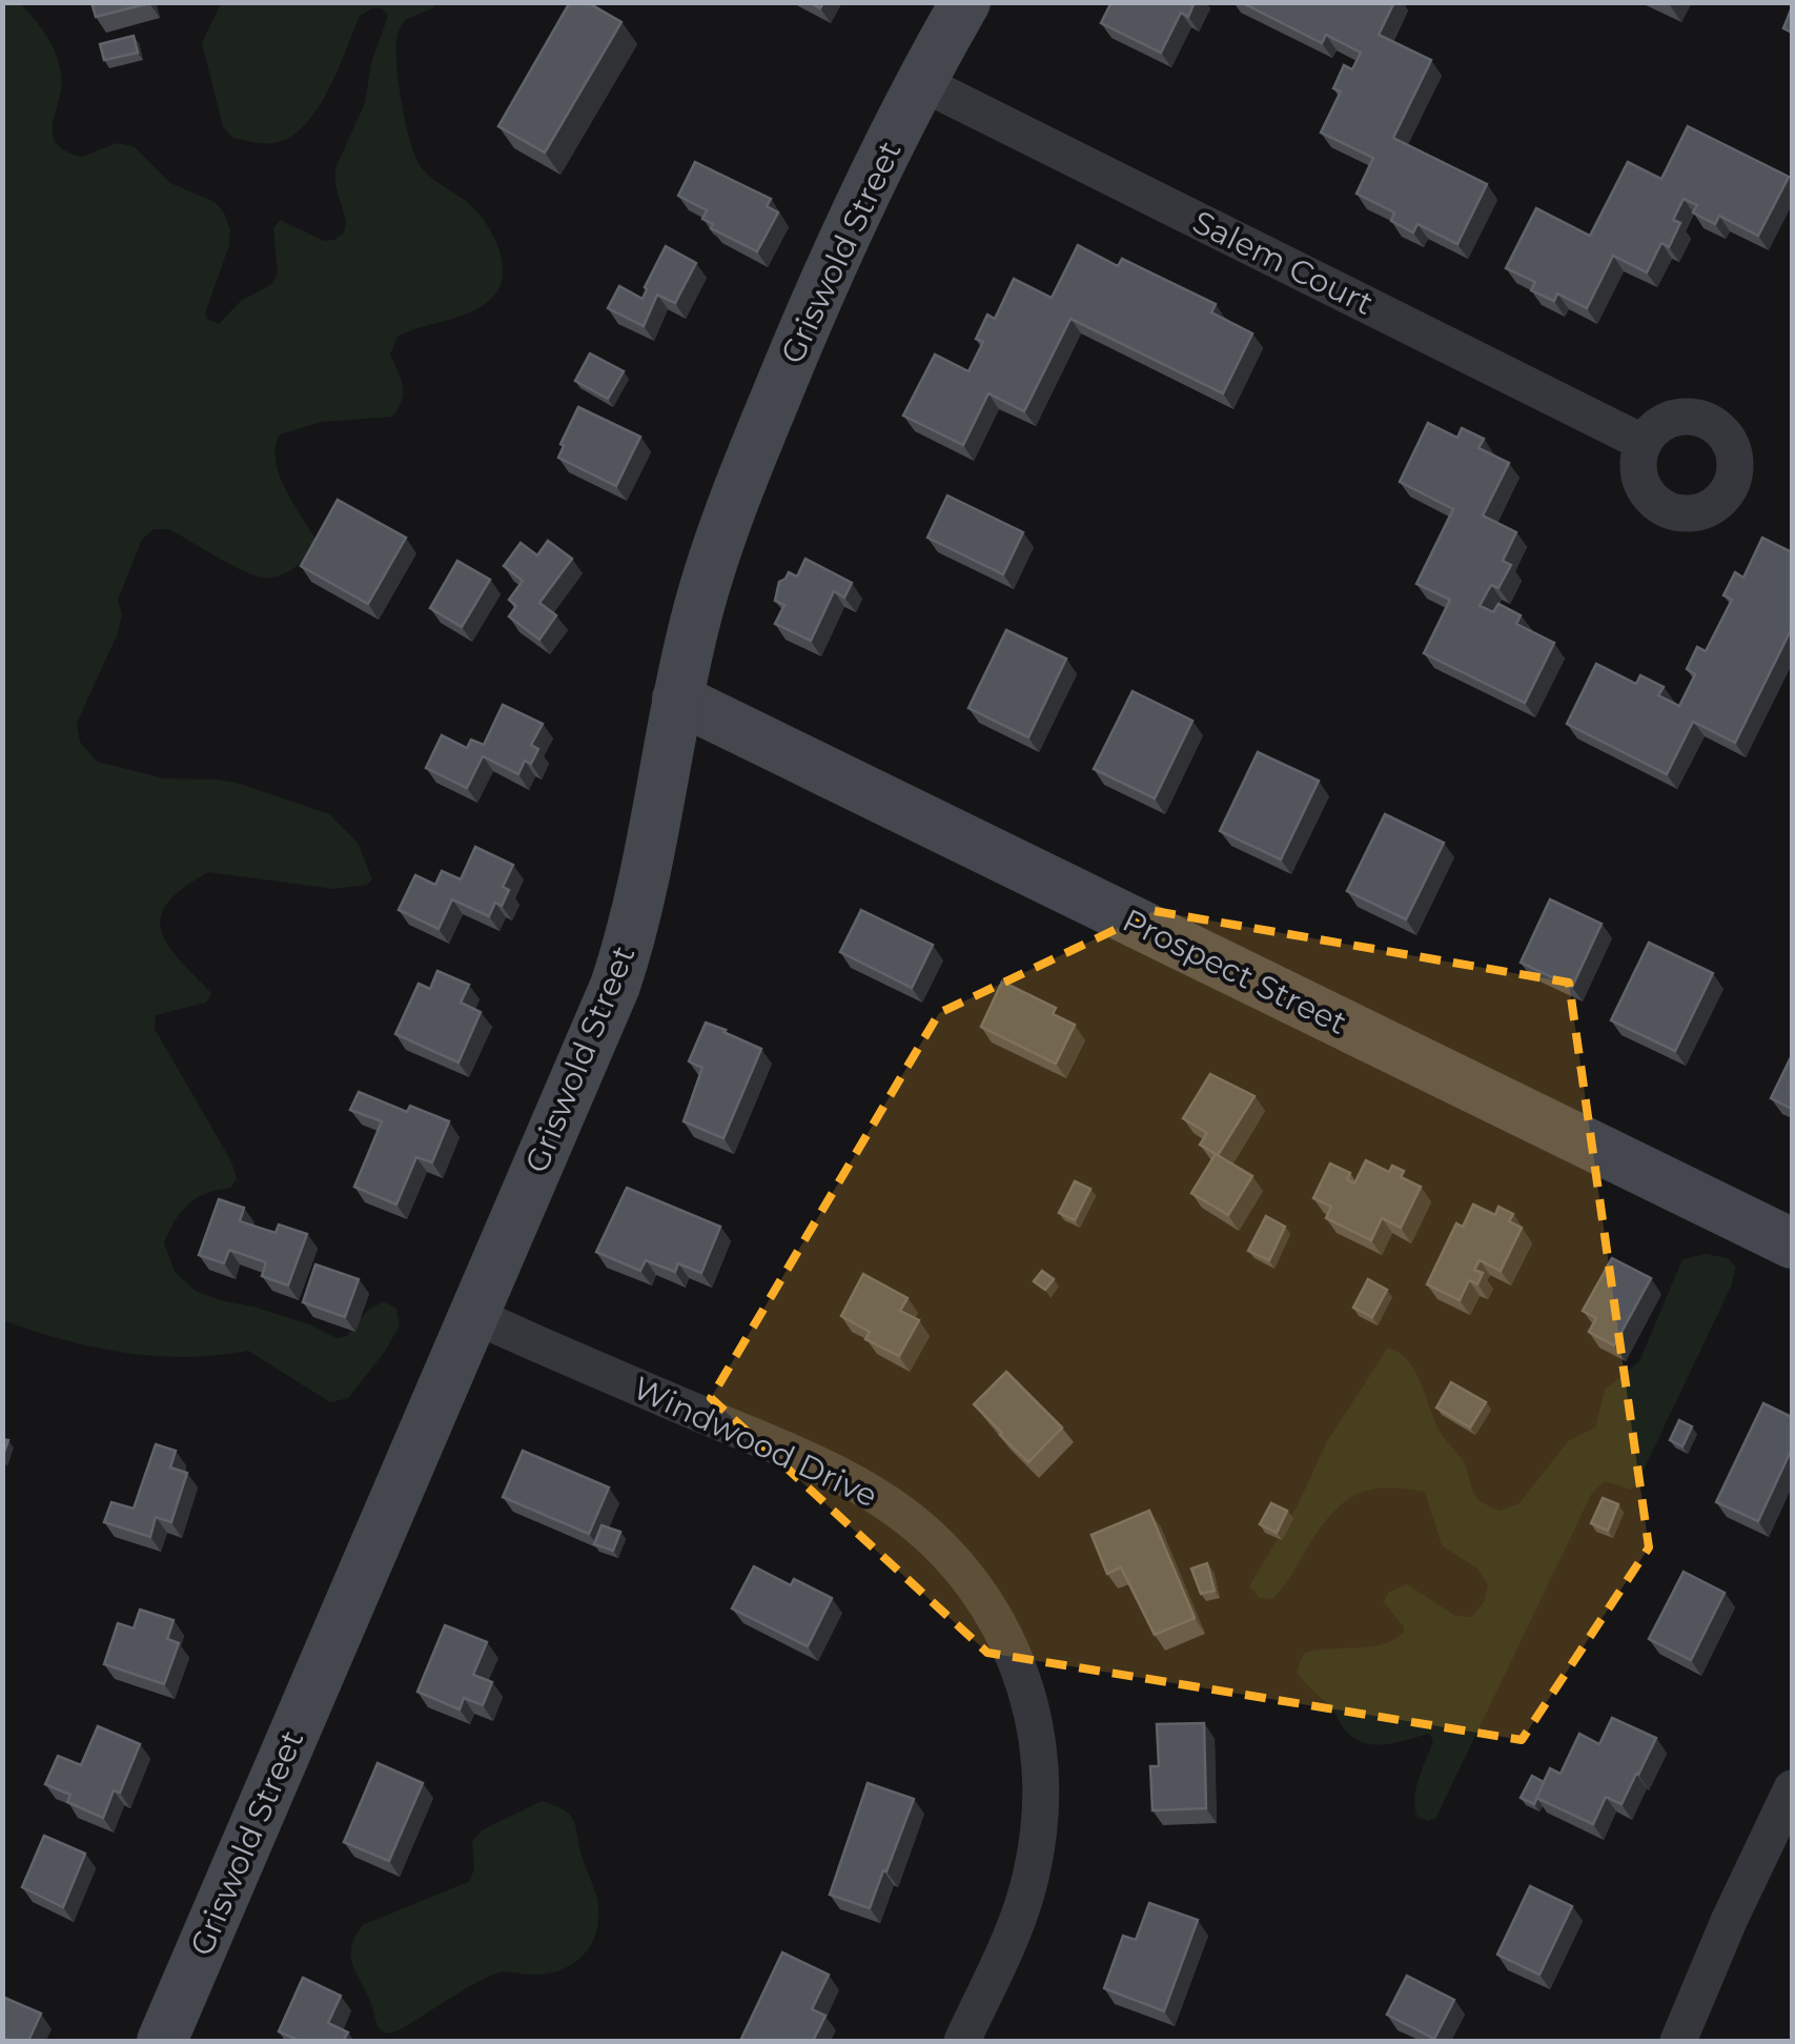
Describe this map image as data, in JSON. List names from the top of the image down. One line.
{"streets":{"main road":["Griswold Street","Prospect Street"],"street":["Salem Court","Windwood Drive"]},"crossings":[["Griswold Street","Salem Court"],["Griswold Street","Prospect Street"],["Griswold Street","Windwood Drive"]]}
